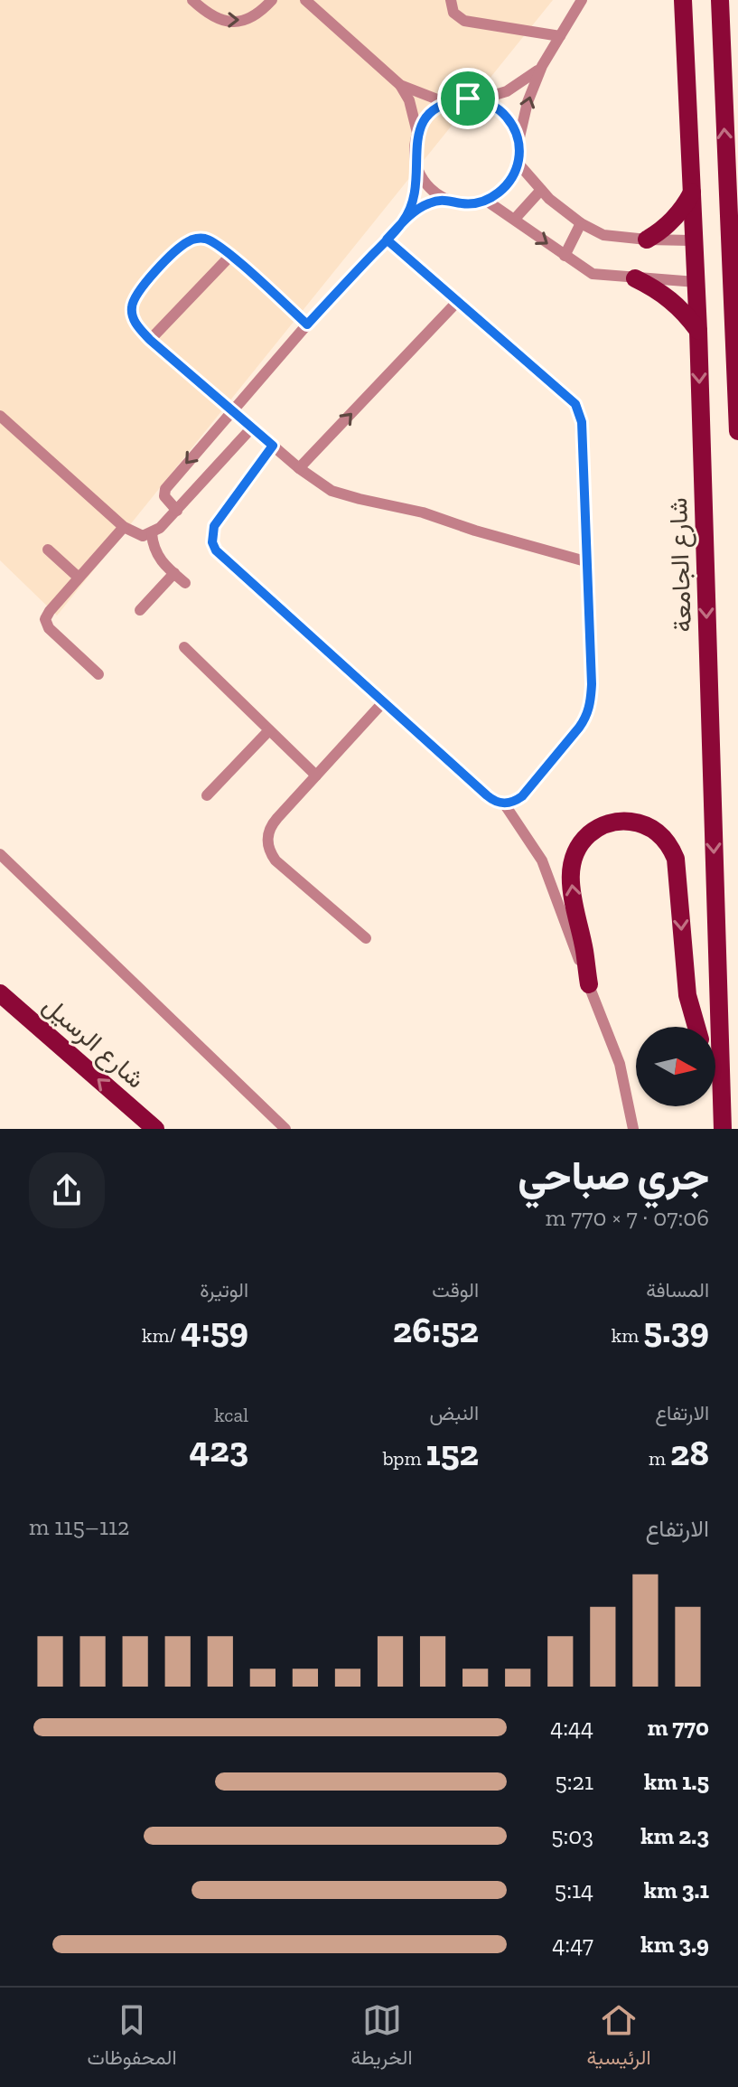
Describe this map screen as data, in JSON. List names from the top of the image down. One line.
{"streets":{"main road":["شارع الجامعة","شارع الرسيل"]},"one_way":["شارع الجامعة","شارع الرسيل"],"north":"right","page":{"heading":["جري صباحي","07:06 · 7 × 770 m"],"stats":[["المسافة","5.39 km"],["الوقت","26:52"],["الوتيرة","4:59 /km"],["الارتفاع","28 m"],["النبض","152 bpm"],["kcal","423"]],"chart":["الارتفاع","112–115 m"],"list":[{"name":"770 m","note":"4:44"},{"name":"1.5 km","note":"5:21"},{"name":"2.3 km","note":"5:03"},{"name":"3.1 km","note":"5:14"},{"name":"3.9 km","note":"4:47"}],"tabs":["الرئيسية","الخريطة","المحفوظات"]}}
